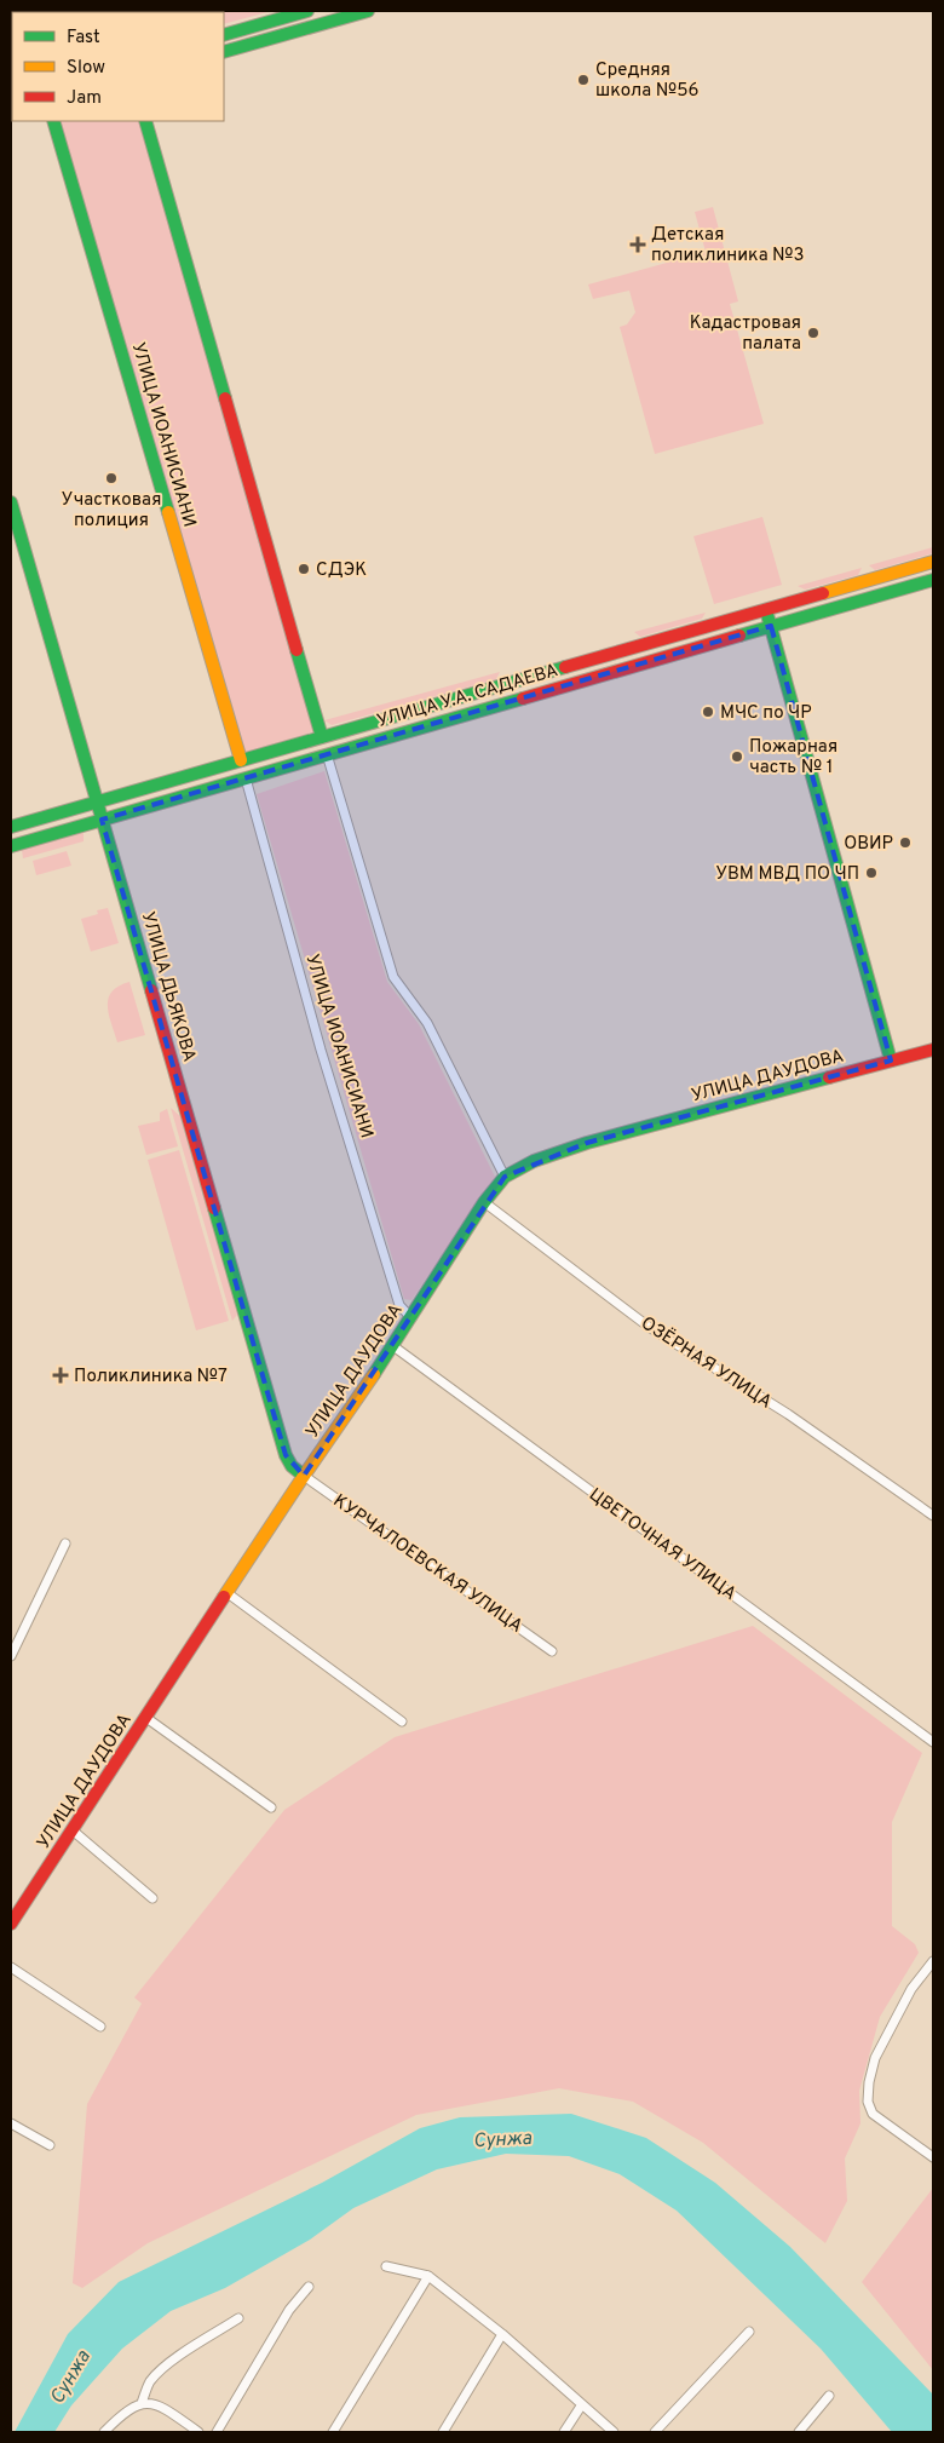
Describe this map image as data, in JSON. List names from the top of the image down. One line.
{"streets":{"street":["УЛИЦА ИОАНИСИАНИ","УЛИЦА У.А. САДАЕВА","УЛИЦА ДЬЯКОВА","УЛИЦА ДАУДОВА","ОЗЁРНАЯ УЛИЦА","ЦВЕТОЧНАЯ УЛИЦА","КУРЧАЛОЕВСКАЯ УЛИЦА"]},"crossings":[["УЛИЦА ИОАНИСИАНИ","УЛИЦА У.А. САДАЕВА"],["УЛИЦА ИОАНИСИАНИ","УЛИЦА ДАУДОВА"],["УЛИЦА У.А. САДАЕВА","УЛИЦА ДЬЯКОВА"],["УЛИЦА ДЬЯКОВА","УЛИЦА ДАУДОВА"],["УЛИЦА ДЬЯКОВА","КУРЧАЛОЕВСКАЯ УЛИЦА"],["УЛИЦА ДАУДОВА","ОЗЁРНАЯ УЛИЦА"],["УЛИЦА ДАУДОВА","ЦВЕТОЧНАЯ УЛИЦА"],["УЛИЦА ДАУДОВА","КУРЧАЛОЕВСКАЯ УЛИЦА"]],"water":["Сунжа"],"places":{"other":["Средняя школа №56","Кадастровая палата","Участковая полиция","СДЭК","МЧС по ЧР","Пожарная часть № 1","ОВИР","УВМ МВД ПО ЧП"],"health":["Детская поликлиника №3","Поликлиника №7"]},"legend":["Fast","Slow","Jam"]}
